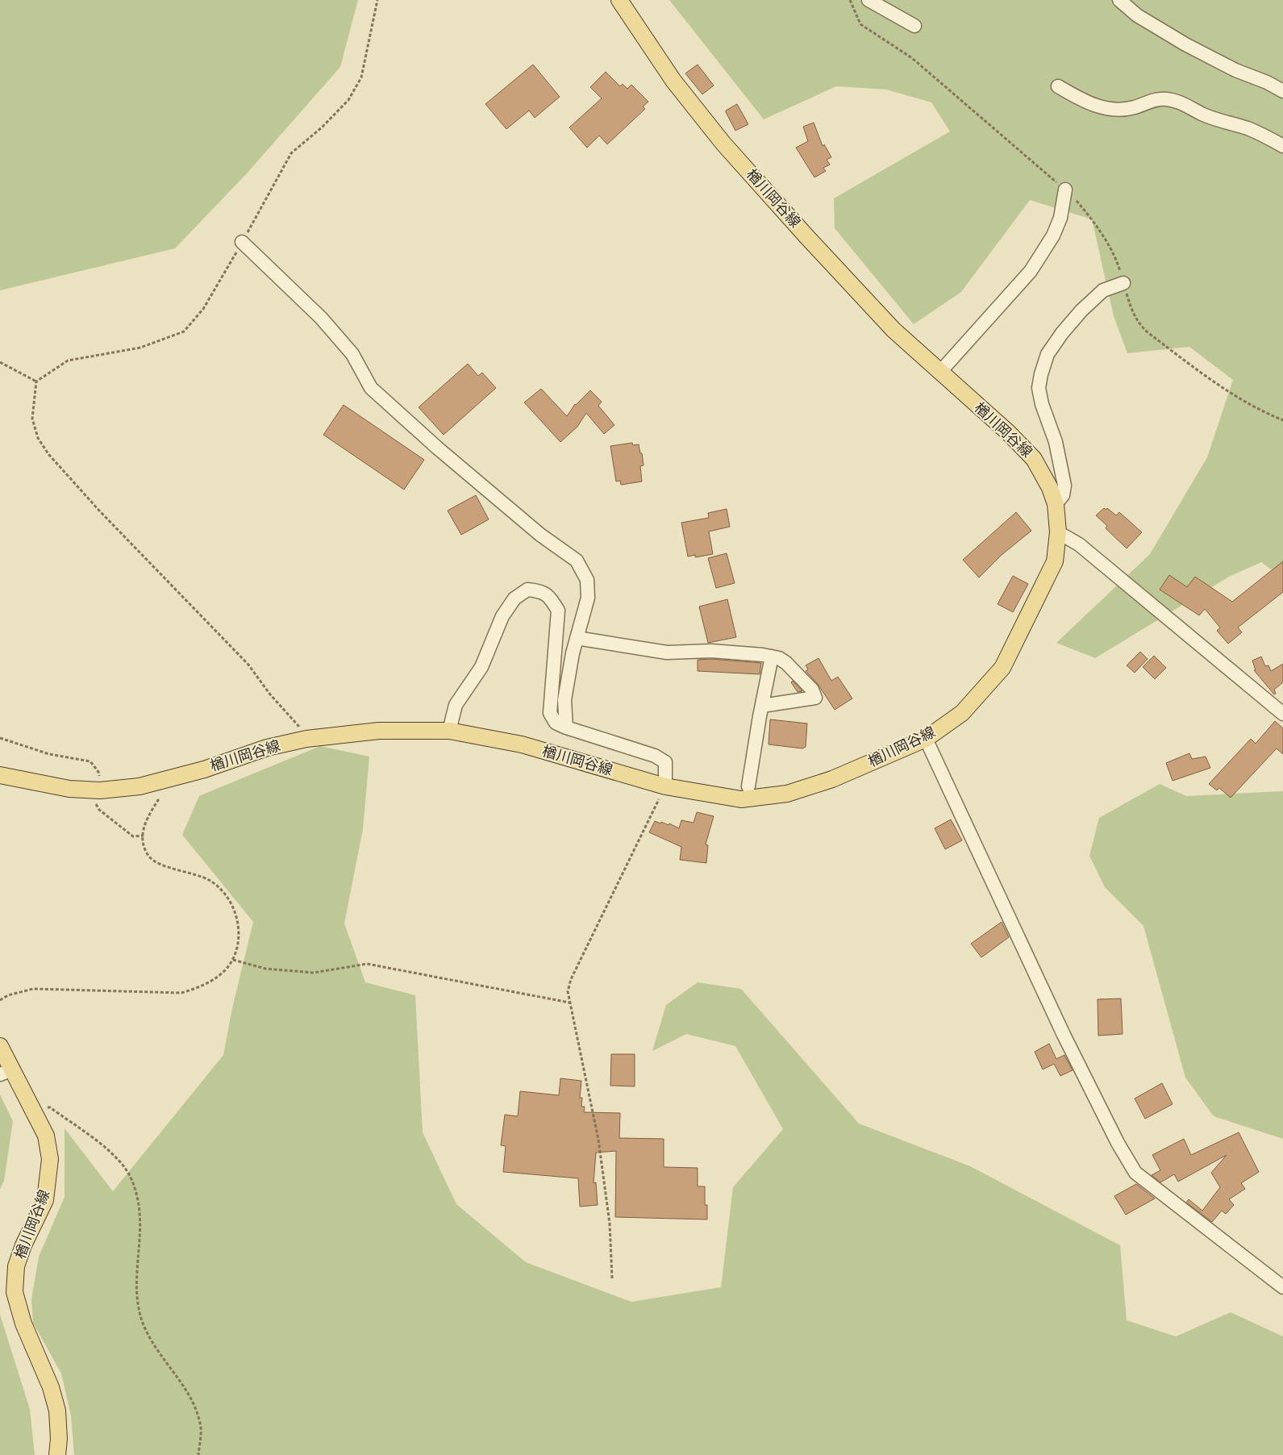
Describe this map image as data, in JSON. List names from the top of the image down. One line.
{"streets":{"main road":["楢川岡谷線"]}}
